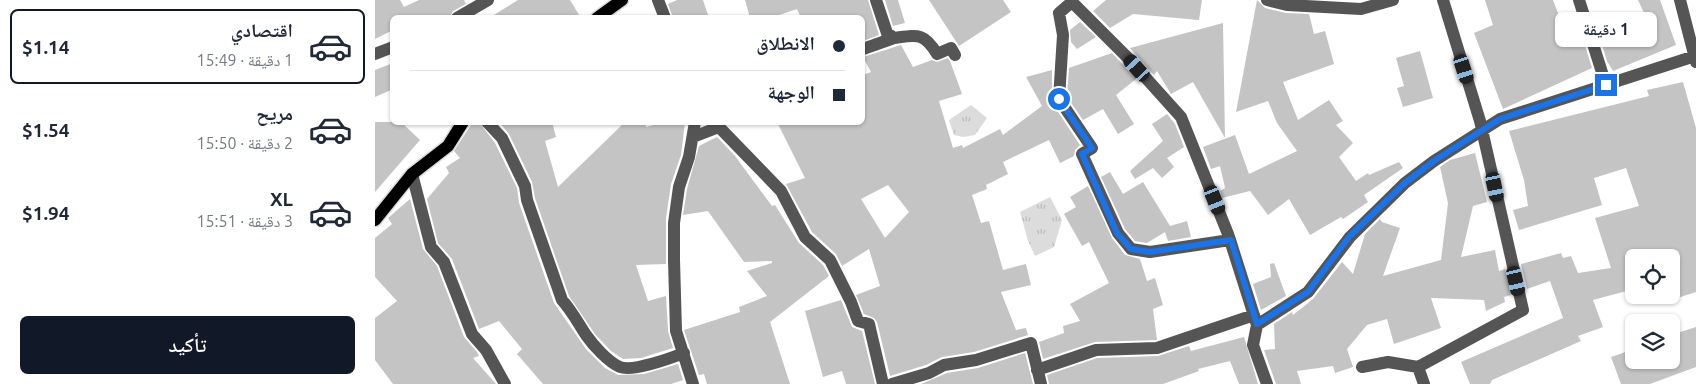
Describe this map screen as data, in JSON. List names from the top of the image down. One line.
{"page":{"list":[{"name":"اقتصادي","note":"1 دقيقة · 15:49","value":"$1.14"},{"name":"مريح","note":"2 دقيقة · 15:50","value":"$1.54"},{"name":"XL","note":"3 دقيقة · 15:51","value":"$1.94"}],"bubble":"1 دقيقة","banner":["الانطلاق","الوجهة"],"buttons":"تأكيد"}}
